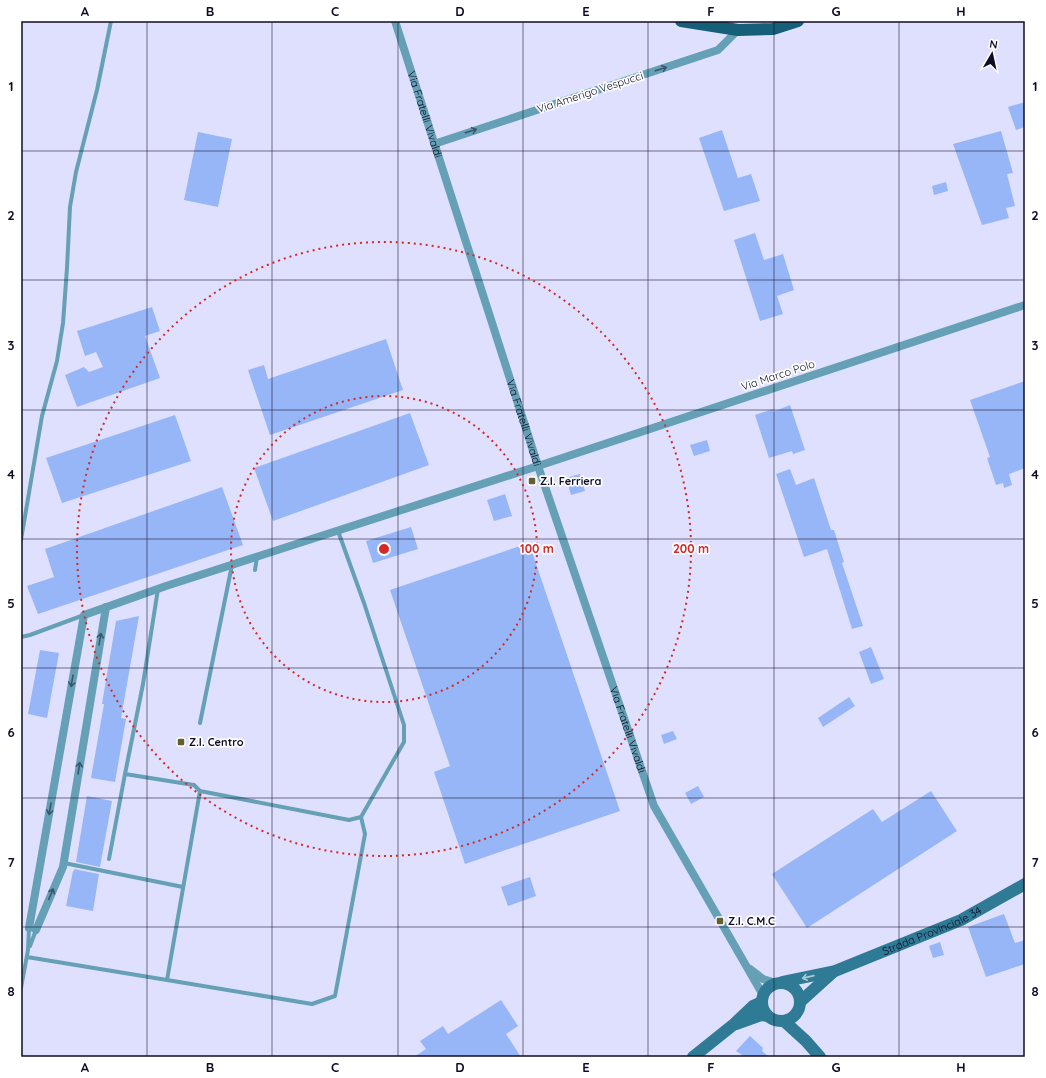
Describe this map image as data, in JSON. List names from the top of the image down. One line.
{"streets":{"main road":["Strada Provinciale 34"],"street":["Via Amerigo Vespucci","Via Fratelli Vivaldi","Via Marco Polo"]},"crossings":[["Via Amerigo Vespucci","Via Fratelli Vivaldi"],["Via Fratelli Vivaldi","Via Marco Polo"],["Via Fratelli Vivaldi","Strada Provinciale 34"]],"one_way":["Via Amerigo Vespucci"],"places":{"transit":["Z.I. Ferriera","Z.I. Centro","Z.I. C.M.C"]},"north":"top","grid":{"columns":["A","B","C","D","E","F","G","H"],"rows":["1","2","3","4","5","6","7","8"]},"rings":["100 m","200 m"]}
